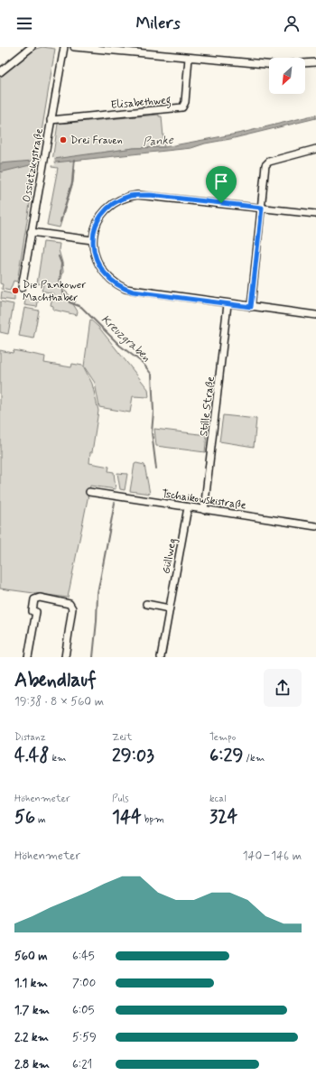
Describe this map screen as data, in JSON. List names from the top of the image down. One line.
{"streets":{"street":["Elisabethweg","Ossietzkystraße","Stille Straße","Tschaikowskistraße","Güllweg"]},"crossings":[["Elisabethweg","Ossietzkystraße"],["Stille Straße","Tschaikowskistraße"],["Tschaikowskistraße","Güllweg"]],"water":["Panke","Kreuzgraben"],"places":["Drei Frauen","Die Pankower Machthaber"],"north":"bottom left","page":{"header":"Milers","heading":["Abendlauf","19:38 · 8 × 560 m"],"stats":[["Distanz","4.48 km"],["Zeit","29:03"],["Tempo","6:29 /km"],["Höhenmeter","56 m"],["Puls","144 bpm"],["kcal","324"]],"chart":["Höhenmeter","140–146 m"],"list":[{"name":"560 m","note":"6:45"},{"name":"1.1 km","note":"7:00"},{"name":"1.7 km","note":"6:05"},{"name":"2.2 km","note":"5:59"},{"name":"2.8 km","note":"6:21"}]}}
